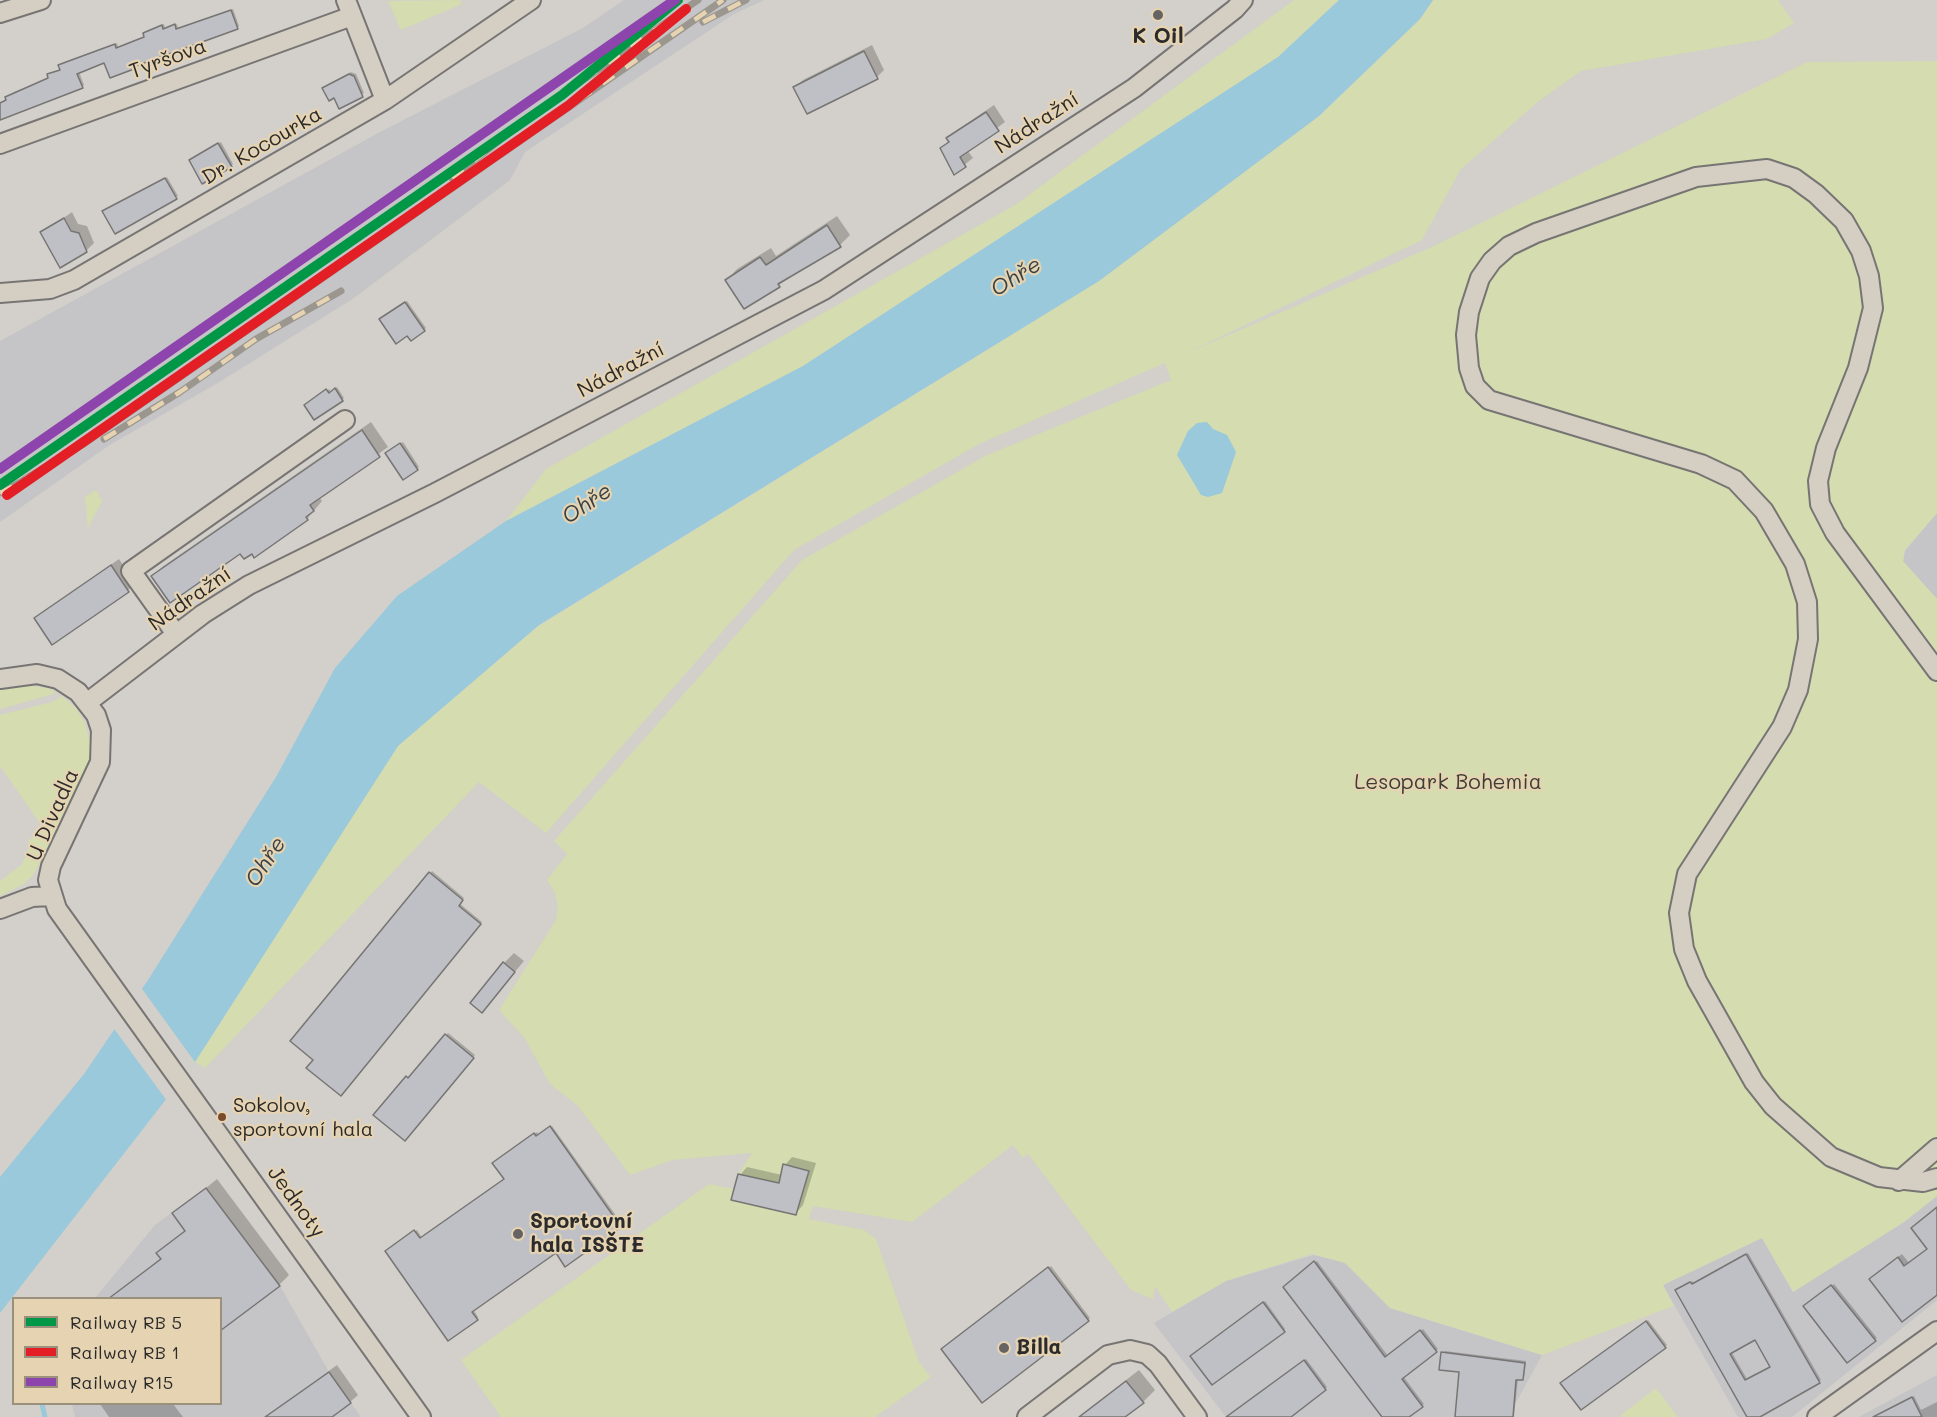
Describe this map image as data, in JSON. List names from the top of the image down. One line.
{"streets":{"street":["Tyršova","Nádražní","Dr. Kocourka","U Divadla","Jednoty"]},"crossings":[["Nádražní","U Divadla"],["U Divadla","Jednoty"]],"water":["Ohře"],"parks":["Lesopark Bohemia"],"places":["K Oil","Sokolov, sportovní hala","Sportovní hala ISŠTE","Billa"],"lines":["rail line R15"],"legend":["Railway RB 5","Railway RB 1","Railway R15"]}
